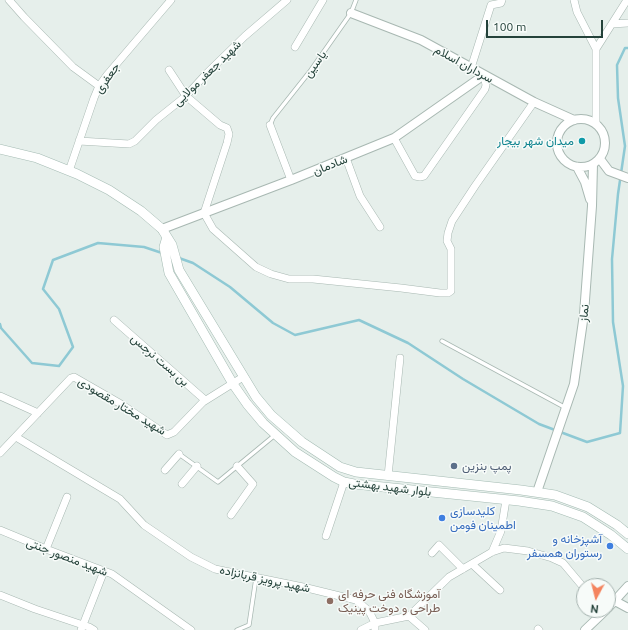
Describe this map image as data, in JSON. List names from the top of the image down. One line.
{"streets":{"main road":["بلوار شهید بهشتی"],"street":["سرداران اسلام","شهید جعفر مولایی","جعفری","شادمان","نماز","بن بست نرجس","شهید مختار مقصودی","شهید منصور جنتی","شهید پرویز قربانزاده"],"lane":["یاسین"]},"crossings":[["یاسین","سرداران اسلام"],["سرداران اسلام","شادمان"],["سرداران اسلام","نماز"],["شهید جعفر مولایی","جعفری"],["شادمان","بلوار شهید بهشتی"],["نماز","بلوار شهید بهشتی"],["بن بست نرجس","شهید مختار مقصودی"],["شهید مختار مقصودی","بلوار شهید بهشتی"],["شهید مختار مقصودی","شهید پرویز قربانزاده"]],"places":["میدان شهر بیجار","پمپ بنزین","کلیدسازی اطمینان فومن","آشپزخانه و رستوران همسفر","آموزشگاه فنی حرفه ای طراحی و دوخت پینیک"],"scale_bar":"100 m","north":"bottom"}
